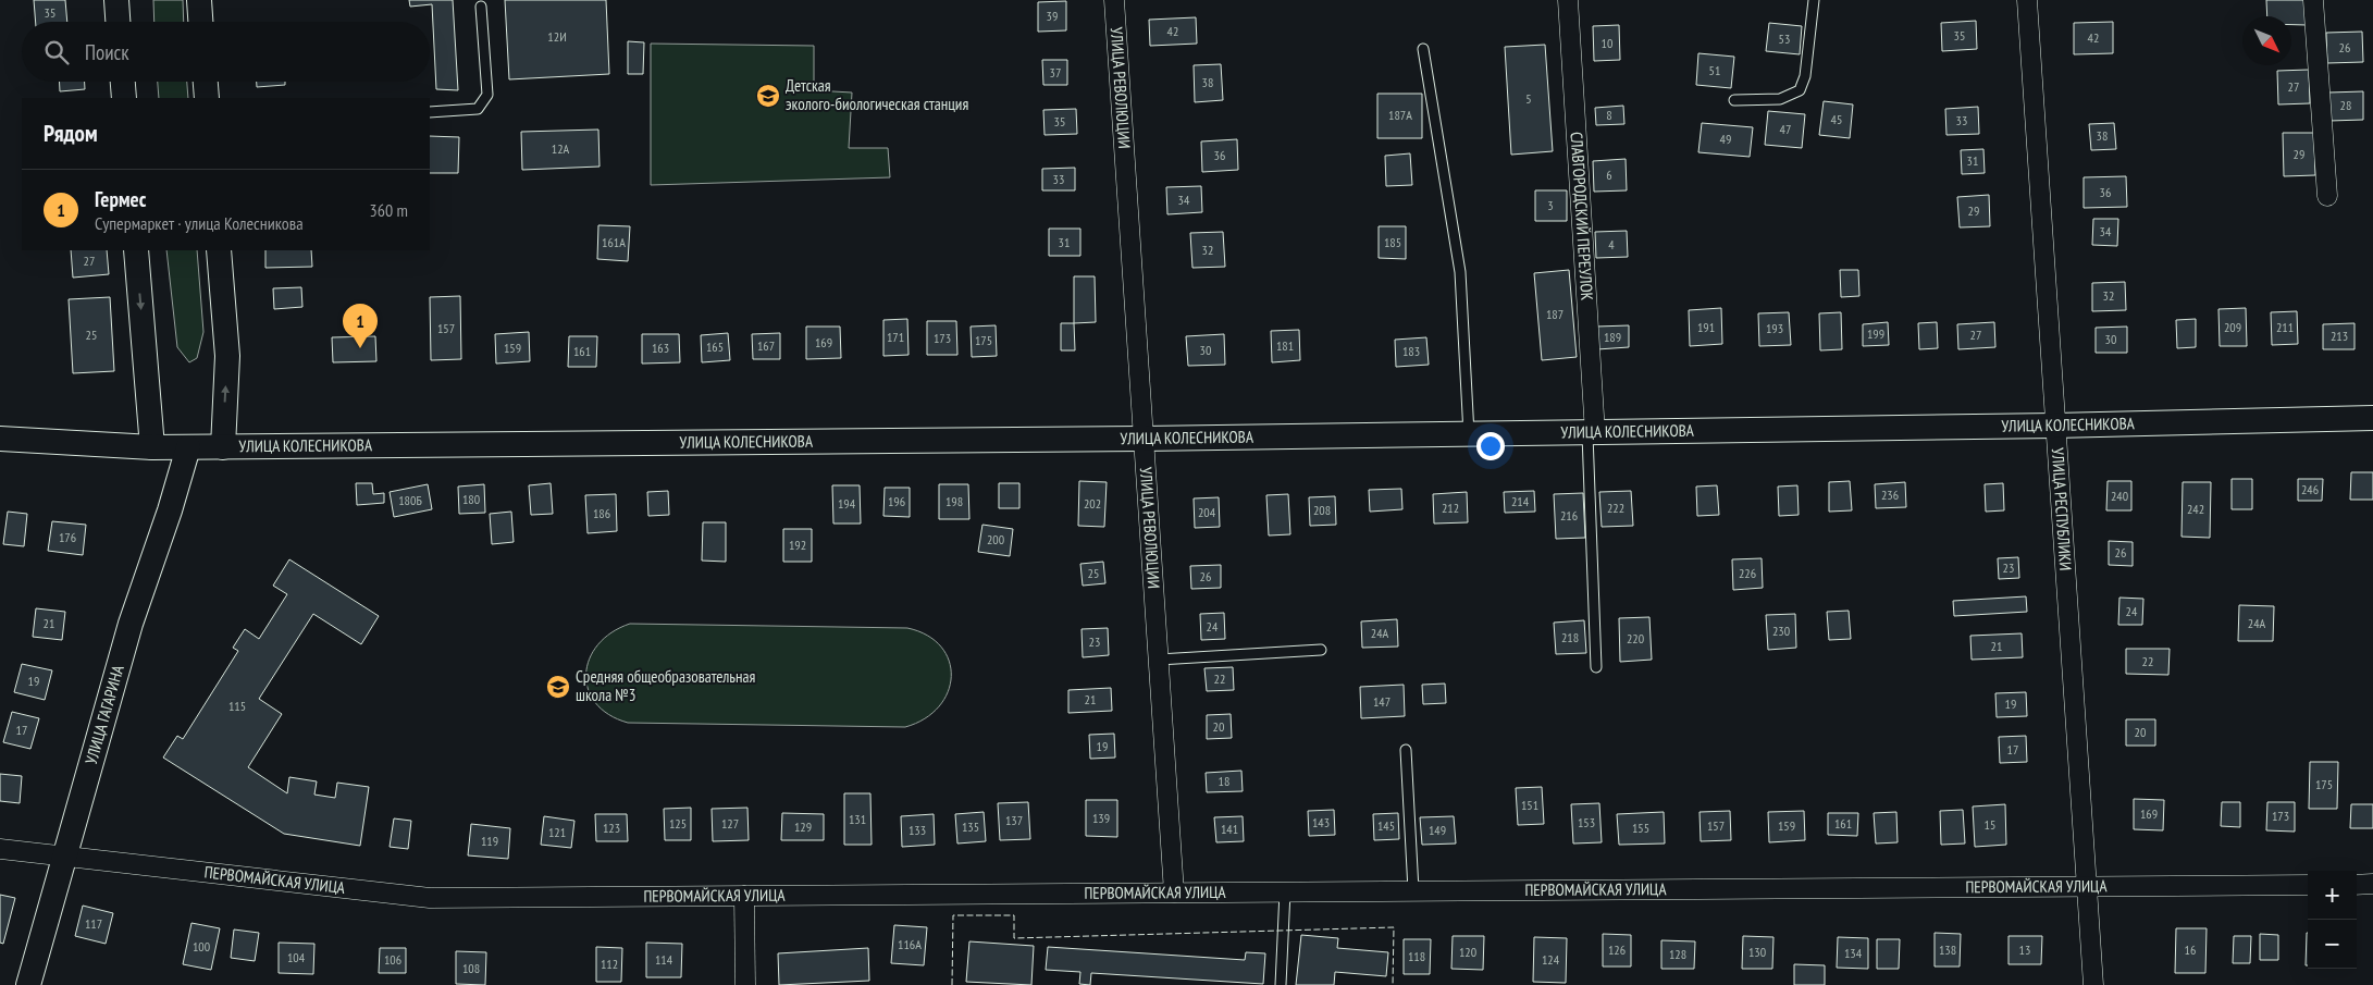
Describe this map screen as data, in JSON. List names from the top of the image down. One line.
{"streets":{"street":["УЛИЦА РЕВОЛЮЦИИ","СЛАВГОРОДСКИЙ ПЕРЕУЛОК","УЛИЦА КОЛЕСНИКОВА","УЛИЦА РЕСПУБЛИКИ","УЛИЦА ГАГАРИНА","ПЕРВОМАЙСКАЯ УЛИЦА"]},"crossings":[["УЛИЦА РЕВОЛЮЦИИ","УЛИЦА КОЛЕСНИКОВА"],["УЛИЦА РЕВОЛЮЦИИ","ПЕРВОМАЙСКАЯ УЛИЦА"],["СЛАВГОРОДСКИЙ ПЕРЕУЛОК","УЛИЦА КОЛЕСНИКОВА"],["УЛИЦА КОЛЕСНИКОВА","УЛИЦА РЕСПУБЛИКИ"],["УЛИЦА КОЛЕСНИКОВА","УЛИЦА ГАГАРИНА"],["УЛИЦА РЕСПУБЛИКИ","ПЕРВОМАЙСКАЯ УЛИЦА"],["УЛИЦА ГАГАРИНА","ПЕРВОМАЙСКАЯ УЛИЦА"]],"places":{"school or university":["Детская эколого-биологическая станция","Средняя общеобразовательная школа №3"]},"house_numbers":["35","39","42","35","12И","42","53","10","26","51","37","38","27","5","28","187А","8","45","33","35","47","38","49","12А","29","36","31","6","33","36","34","3","29","34","161А","31","185","4","32","27","32","187","191","209","211","157","193","199","25","27","213","171","189","173","30","175","169","167","181","165","159","163","30","161","183","246","236","240","180","180Б","196","198","214","194","202","212","222","242","208","204","186","216","176","200","192","26","23","25","226","26","24","21","24А","24","230","24А","218","220","23","21","22","22","19","21","147","19","115","20","17","20","19","17","18","175","151","169","173","139","131","137","143","153","125","127","161","15","145","157","159","129","135","123","155","141","133","149","121","119","117","116А","100","126","138","13","16","120","130","134","128","118","104","106","114","124","112","108"],"north":"bottom right","page":{"search":"Поиск","heading":"Рядом","list":[{"mark":"1","name":"Гермес","note":"Супермаркет · улица Колесникова","value":"360 m"}],"pins":"1","map_buttons":["+","−"]}}
